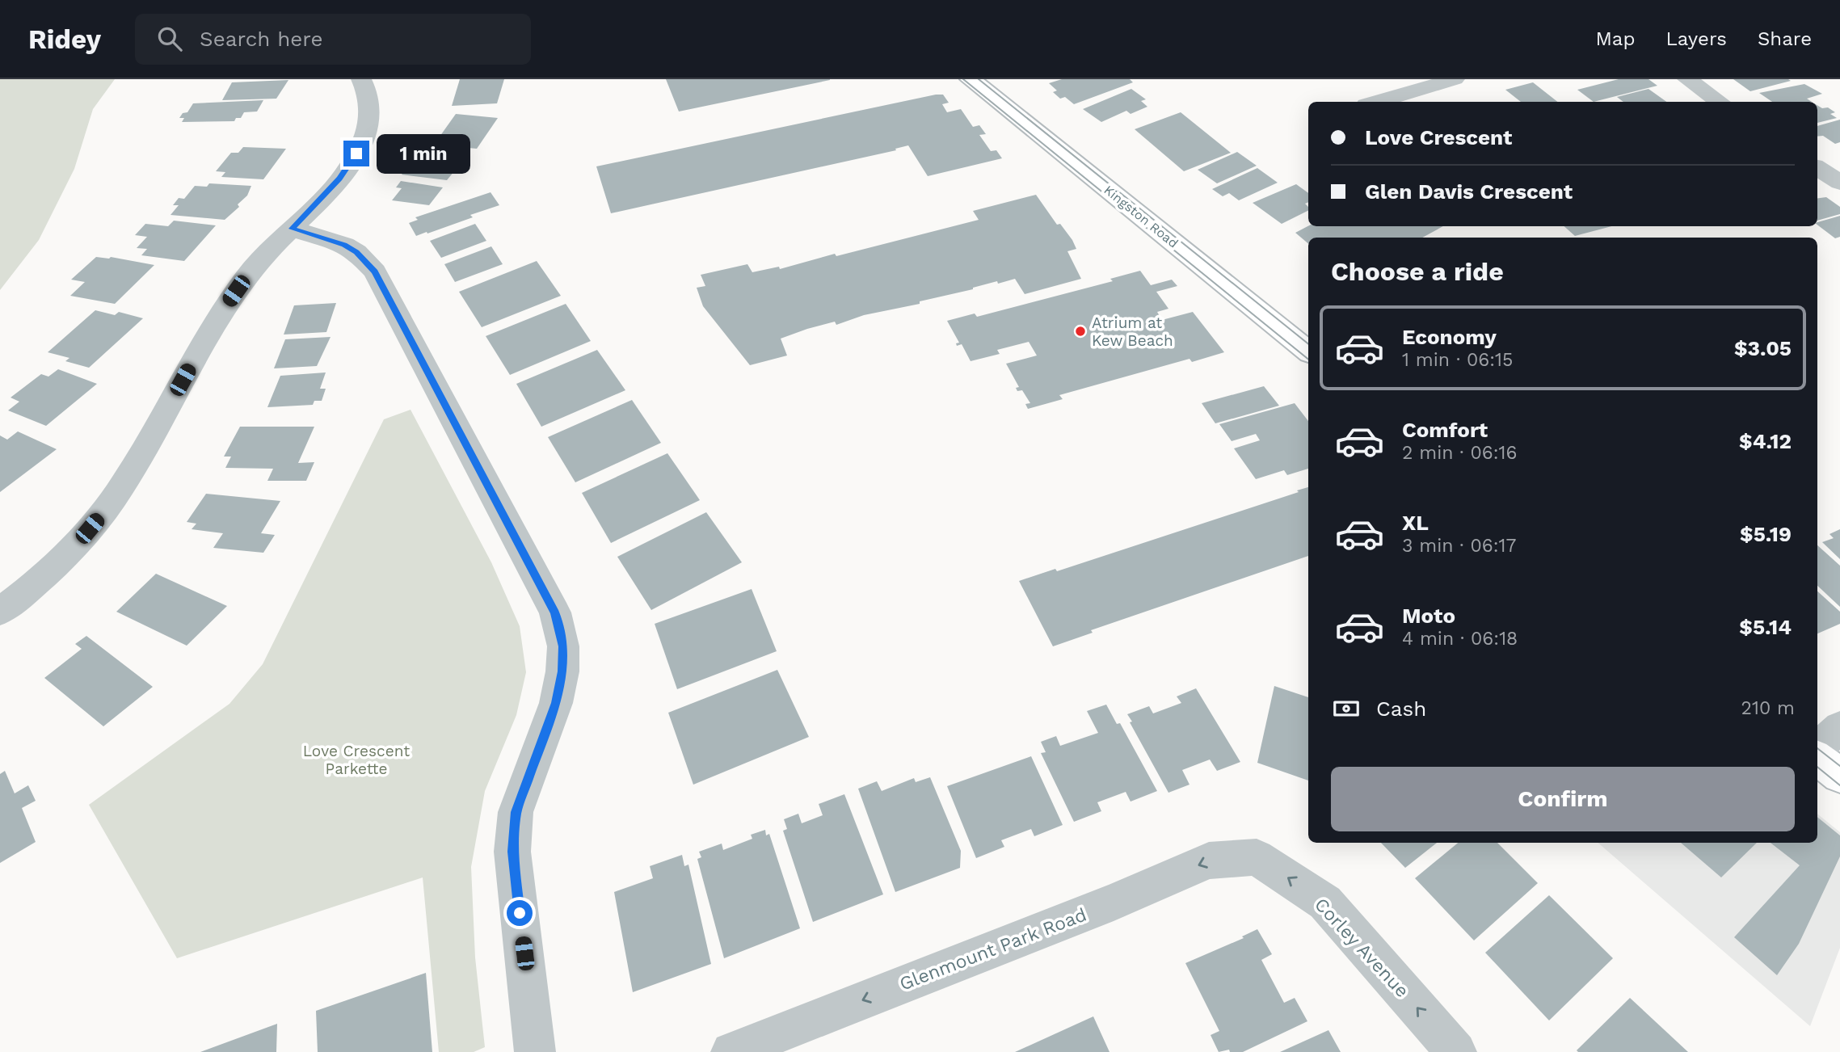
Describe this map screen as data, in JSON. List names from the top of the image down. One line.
{"streets":{"main road":["Kingston Road"],"street":["Corley Avenue","Glenmount Park Road"]},"crossings":[["Corley Avenue","Glenmount Park Road"]],"one_way":["Corley Avenue","Glenmount Park Road"],"parks":["Love Crescent Parkette"],"places":["Atrium at Kew Beach"],"page":{"header":"Ridey","search":"Search here","nav":["Map","Layers","Share"],"banner":["Love Crescent","Glen Davis Crescent"],"bubble":"1 min","heading":"Choose a ride","list":[{"name":"Economy","note":"1 min · 06:15","value":"$3.05"},{"name":"Comfort","note":"2 min · 06:16","value":"$4.12"},{"name":"XL","note":"3 min · 06:17","value":"$5.19"},{"name":"Moto","note":"4 min · 06:18","value":"$5.14"}],"pay":["Cash","210 m"],"buttons":"Confirm"}}
